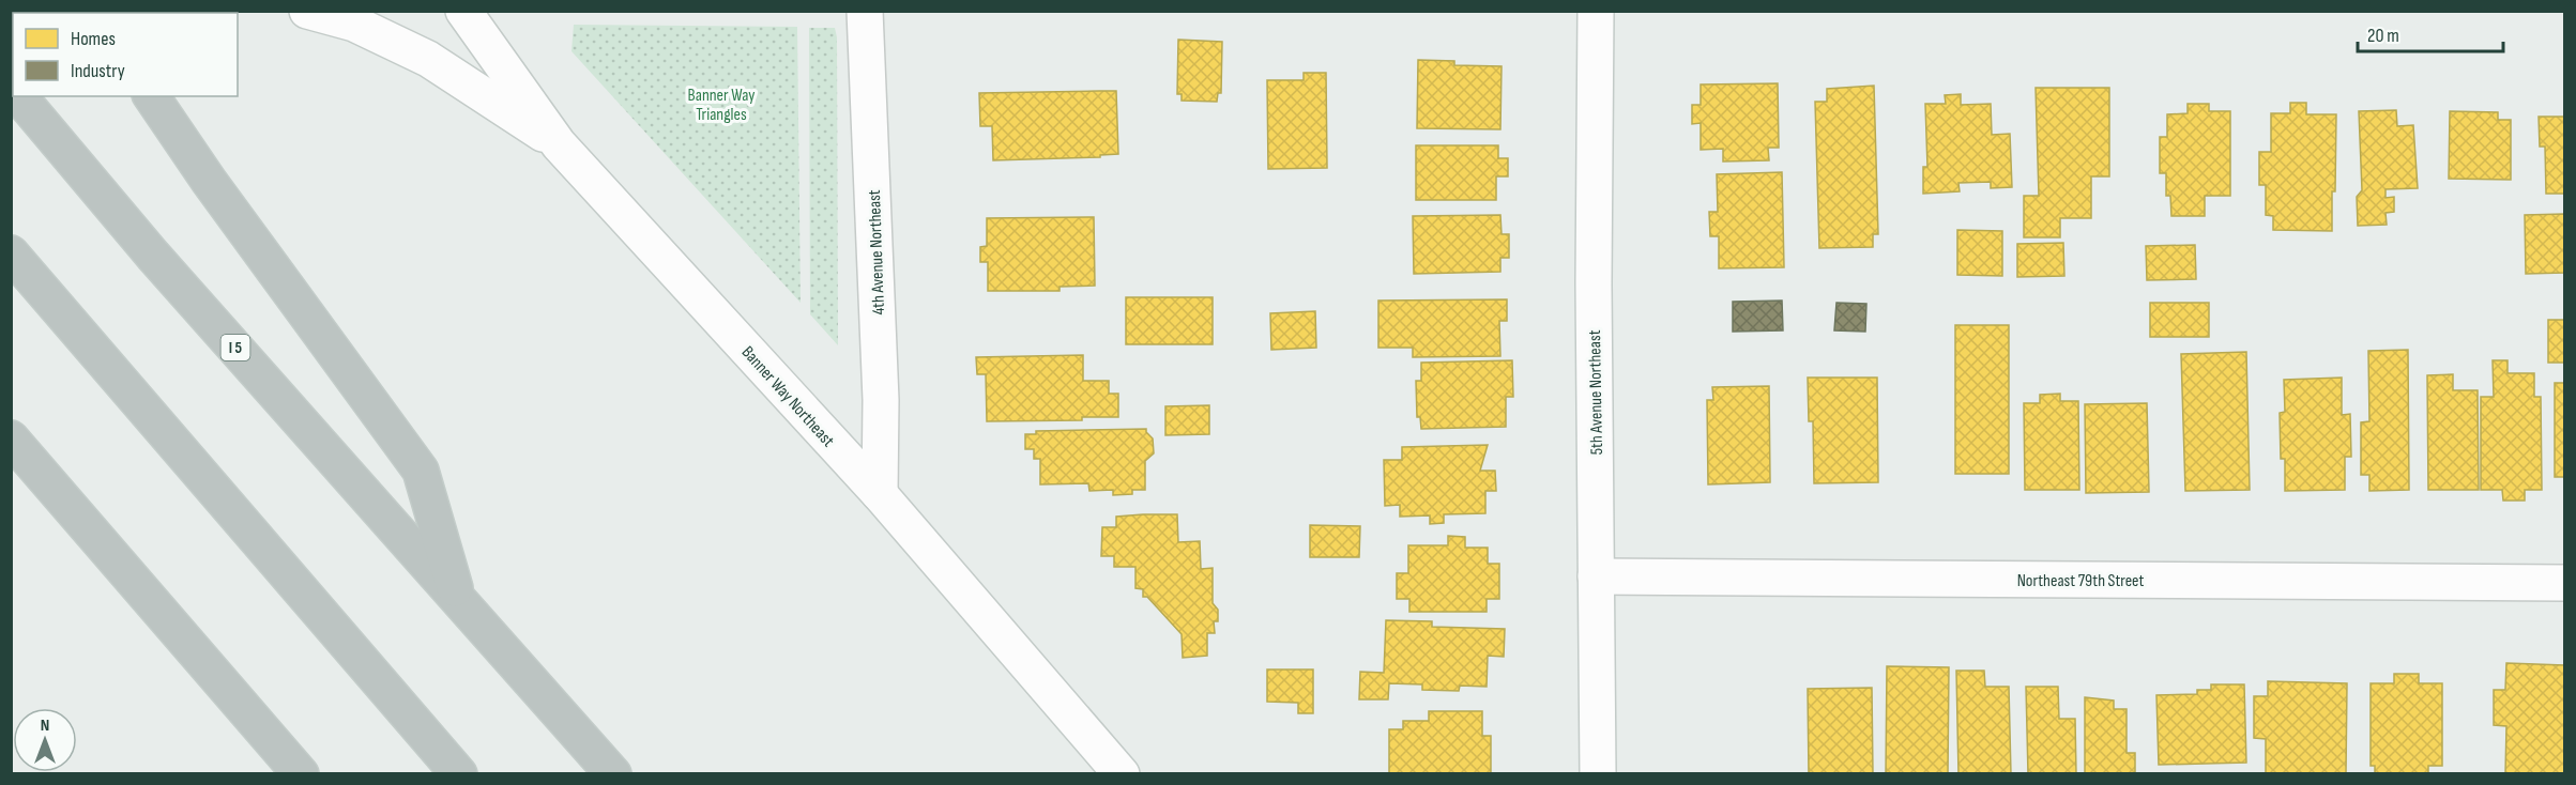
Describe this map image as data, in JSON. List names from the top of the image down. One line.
{"streets":{"highway":["I 5"],"main road":["4th Avenue Northeast","5th Avenue Northeast","Banner Way Northeast","Northeast 79th Street"]},"crossings":[["4th Avenue Northeast","Banner Way Northeast"],["5th Avenue Northeast","Northeast 79th Street"]],"parks":["Banner Way Triangles"],"legend":["Homes","Industry"],"scale_bar":"20 m","north":"top"}
